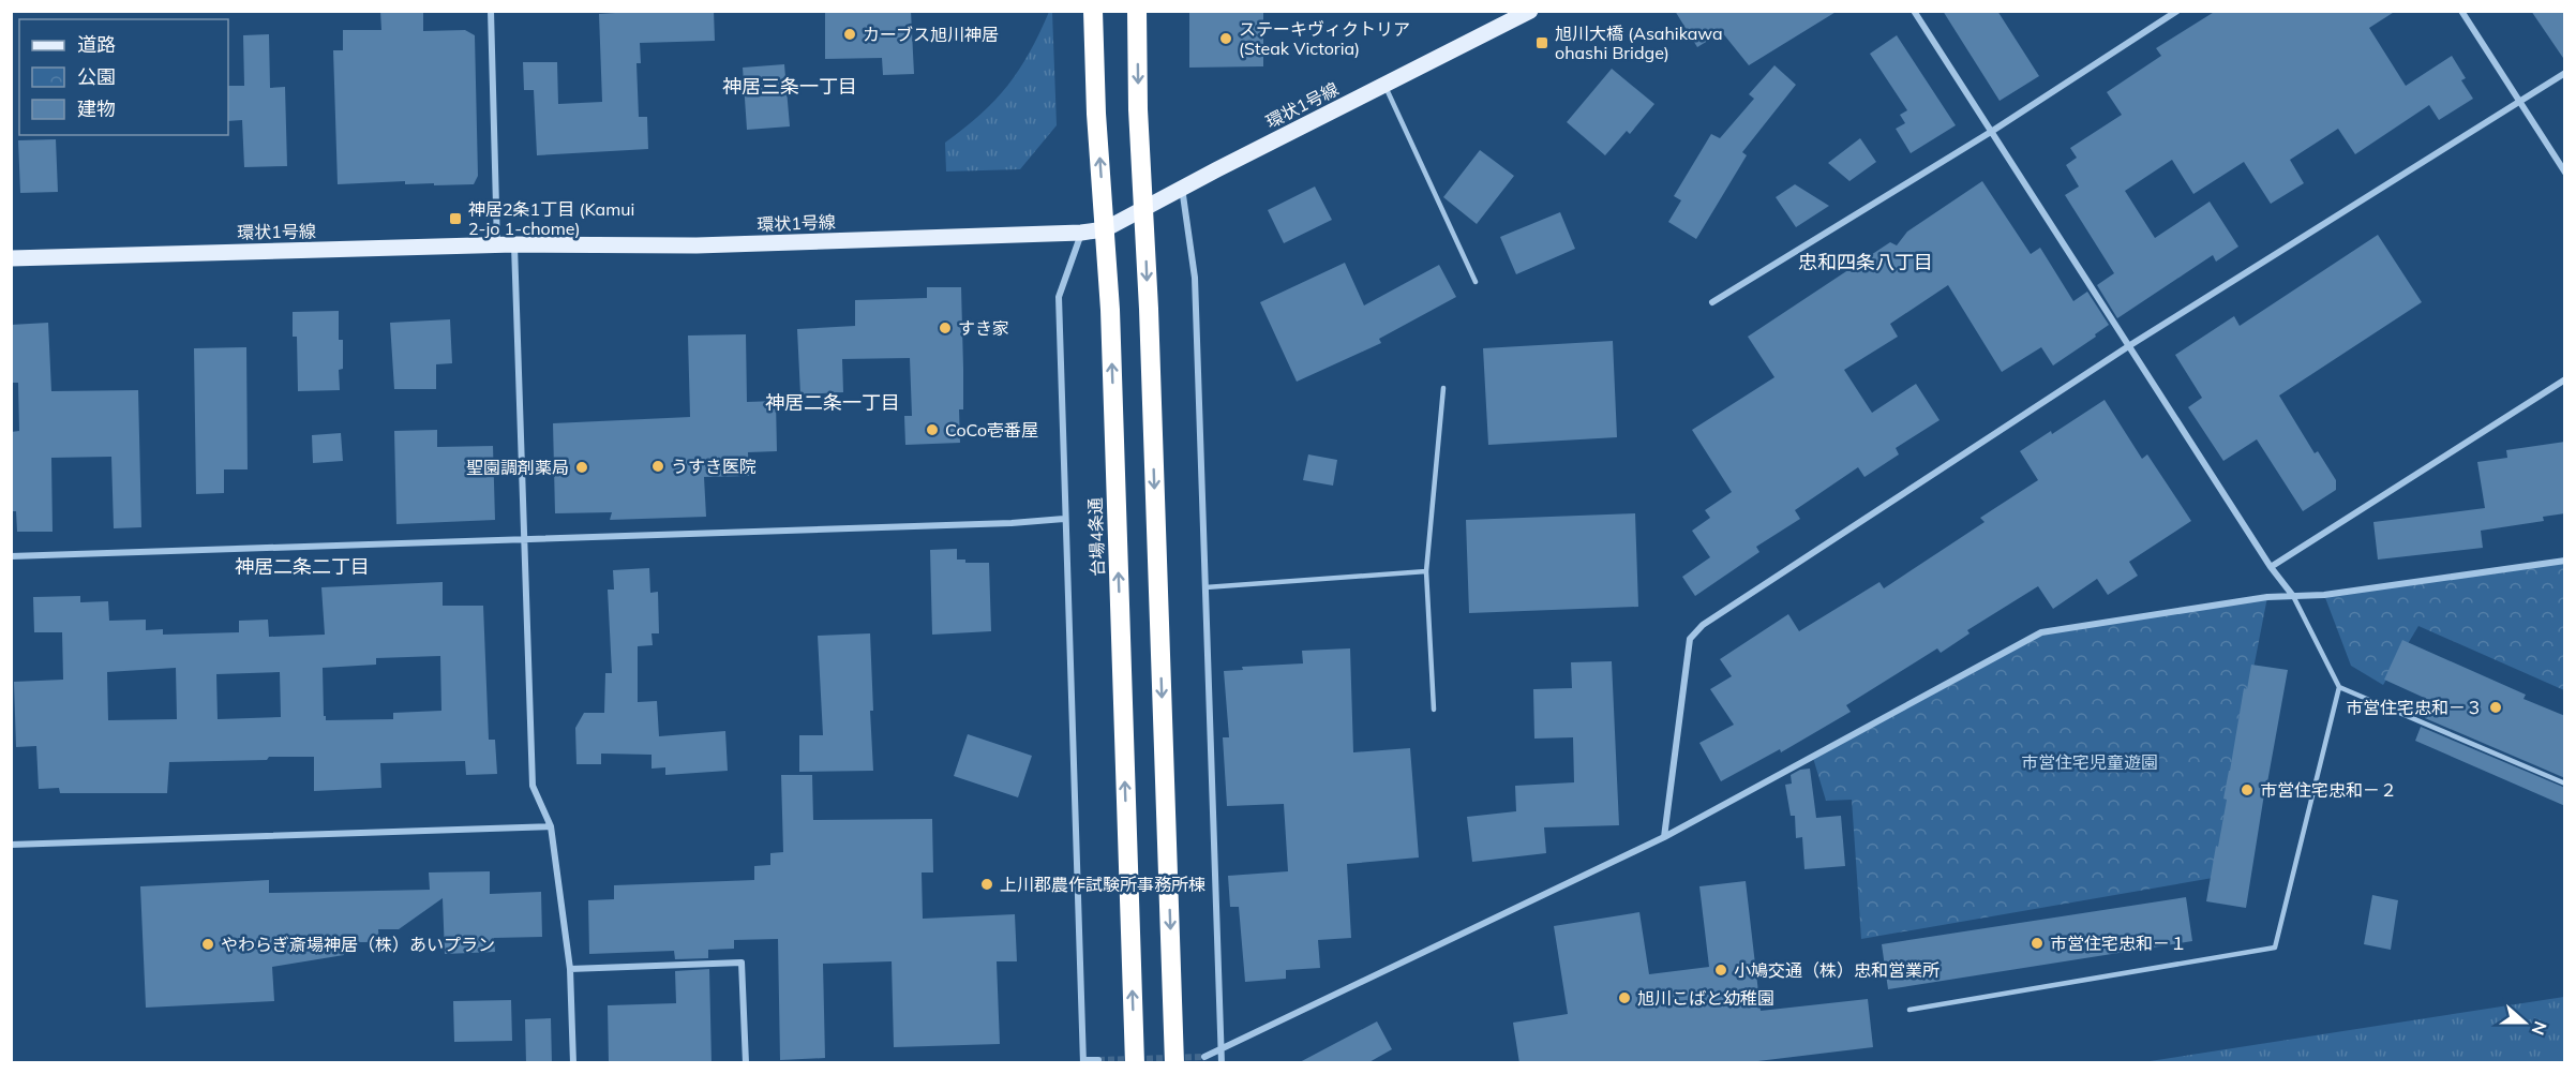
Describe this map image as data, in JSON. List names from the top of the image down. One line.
{"streets":{"highway":["台場4条通"],"main road":["環状1号線"]},"crossings":[["環状1号線","台場4条通"]],"districts":["神居三条一丁目","忠和四条八丁目","神居二条一丁目","神居二条二丁目"],"parks":["市営住宅児童遊園"],"places":{"other":["カーブス旭川神居","ステーキヴィクトリア (Steak Victoria)","すき家","CoCo壱番屋","うすき医院","聖園調剤薬局","市営住宅忠和－３","市営住宅忠和－２","上川郡農作試験所事務所棟","市営住宅忠和－１","やわらぎ斎場神居（株）あいプラン","小鳩交通（株）忠和営業所","旭川こばと幼稚園"],"transit":["旭川大橋 (Asahikawa ohashi Bridge)","神居2条1丁目 (Kamui 2-jo 1-chome)"]},"legend":["道路","公園","建物"],"north":"right"}
